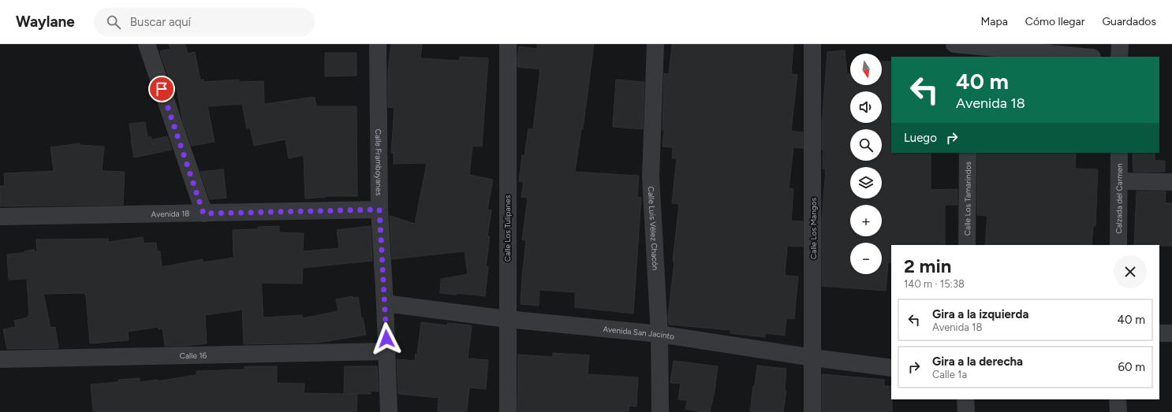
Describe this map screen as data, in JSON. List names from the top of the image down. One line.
{"streets":{"street":["Calle Framboyanes","Calle Los Tamarindos","Calzada del Carmen","Avenida 18","Calle Los Tulipanes","Calle Luis Vélez Chacón","Calle Los Mangos","Avenida San Jacinto","Calle 16"]},"crossings":[["Calle Framboyanes","Avenida 18"],["Calle Framboyanes","Avenida San Jacinto"],["Calle Framboyanes","Calle 16"],["Calle Los Tulipanes","Avenida San Jacinto"],["Calle Luis Vélez Chacón","Avenida San Jacinto"],["Calle Los Mangos","Avenida San Jacinto"]],"north":"bottom","page":{"header":"Waylane","search":"Buscar aquí","nav":["Mapa","Cómo llegar","Guardados"],"map_buttons":["+","−"],"turn":["40 m","Avenida 18"],"then":"Luego","heading":["2 min","140 m · 15:38"],"list":[{"name":"Gira a la izquierda","note":"Avenida 18","value":"40 m"},{"name":"Gira a la derecha","note":"Calle 1a","value":"60 m"}]}}
